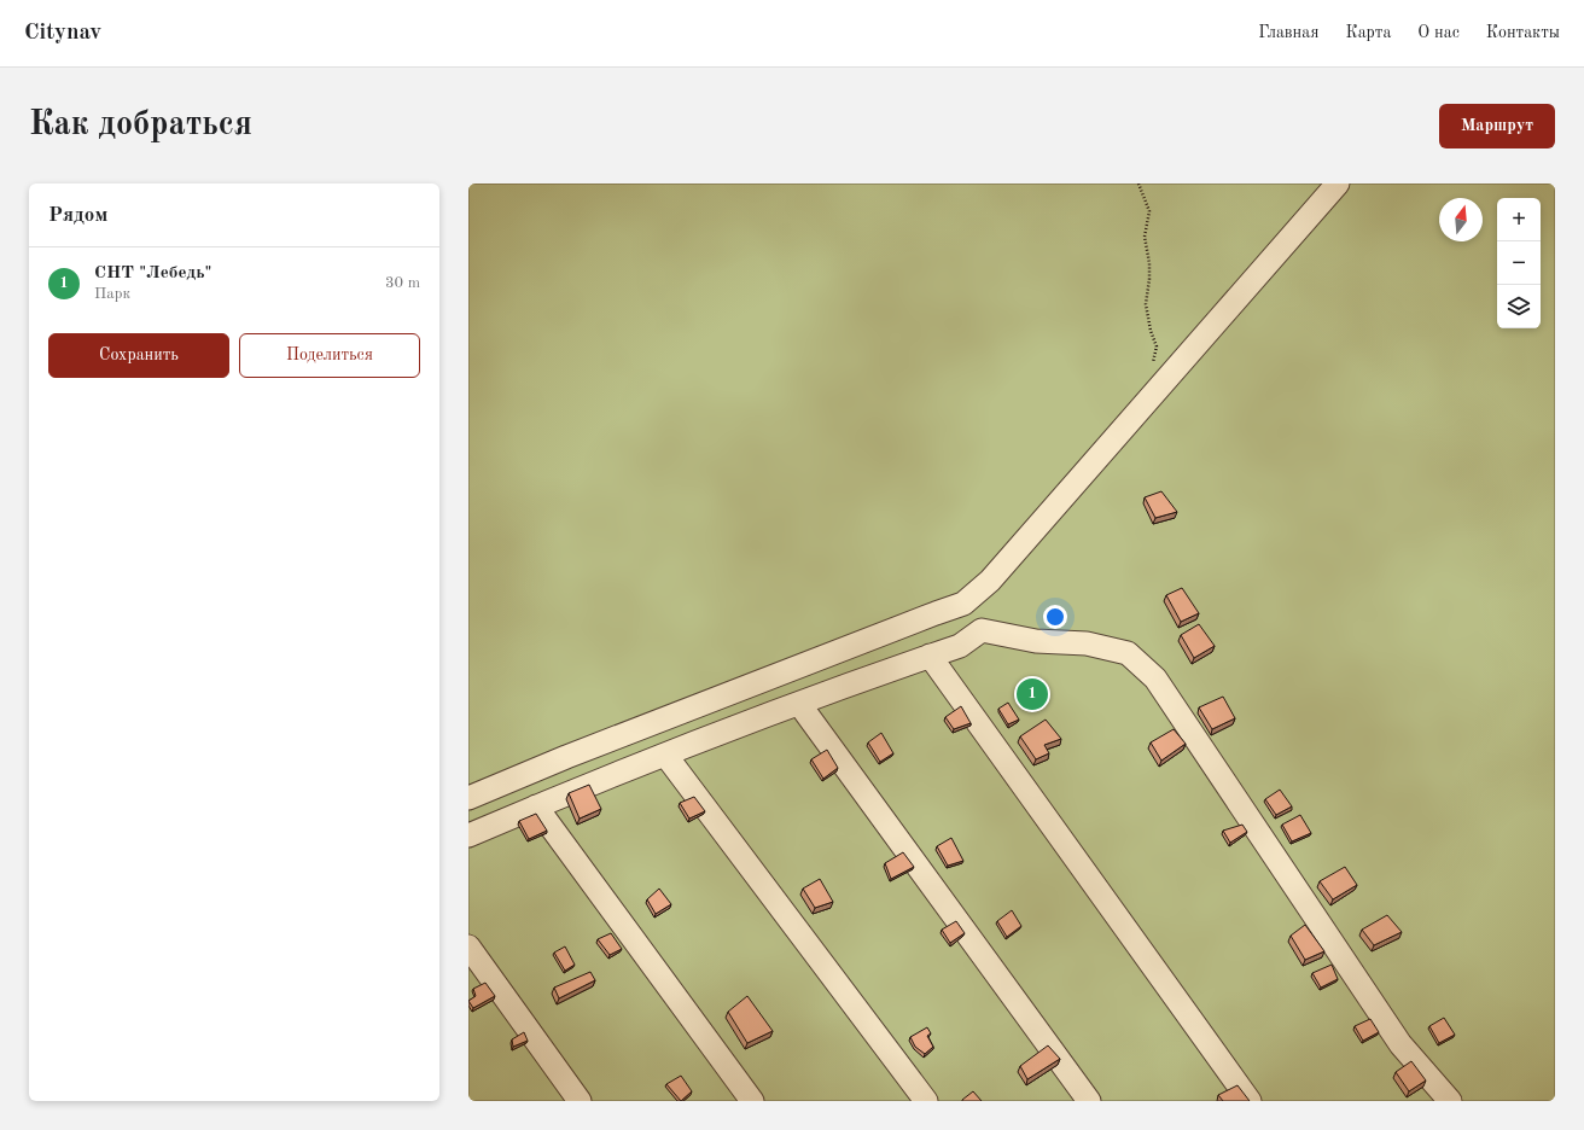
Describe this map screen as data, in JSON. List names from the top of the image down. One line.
{"north":"top","page":{"header":"Citynav","nav":["Главная","Карта","О нас","Контакты"],"buttons":["Маршрут",["Сохранить","Поделиться"]],"title":"Как добраться","heading":"Рядом","map_buttons":["+","−"],"list":[{"mark":"1","name":"СНТ \"Лебедь\"","note":"Парк","value":"30 m"}],"pins":"1"}}
